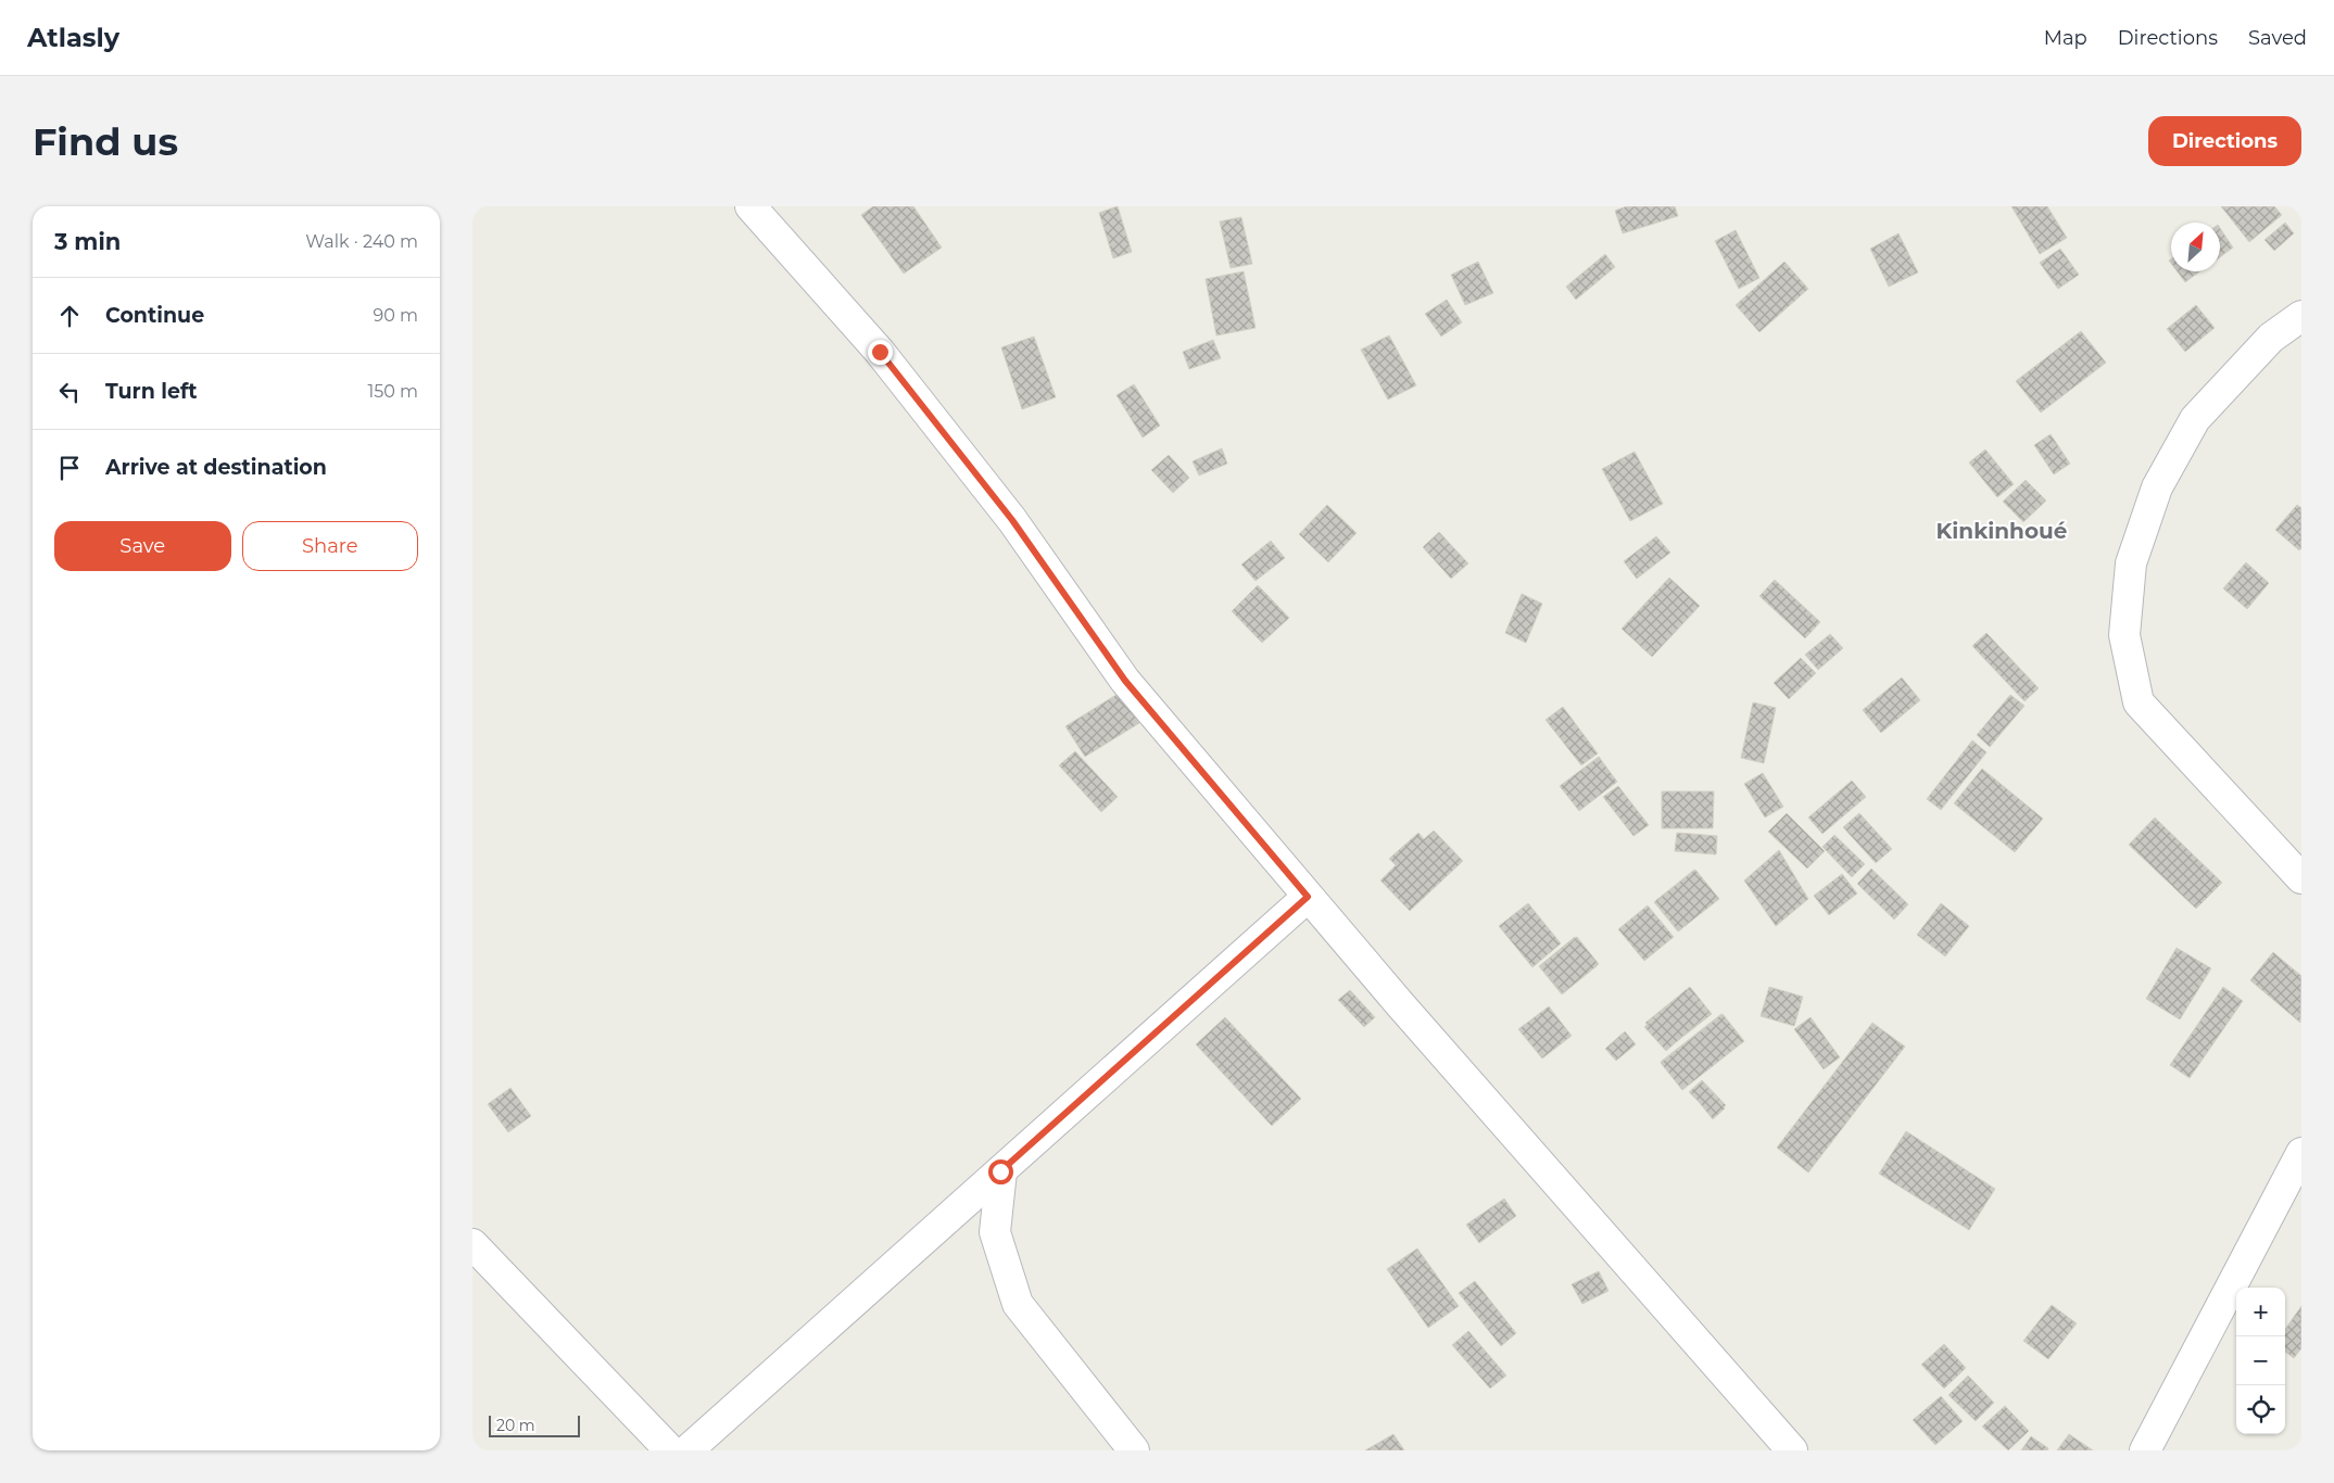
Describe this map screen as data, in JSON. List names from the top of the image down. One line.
{"districts":["Kinkinhoué"],"scale_bar":"20 m","north":"top right","page":{"header":"Atlasly","nav":["Map","Directions","Saved"],"buttons":["Directions",["Save","Share"]],"title":"Find us","heading":["3 min","Walk · 240 m"],"list":[["Continue","90 m"],["Turn left","150 m"],"Arrive at destination"],"map_buttons":["+","−"],"scale":"20 m"}}
